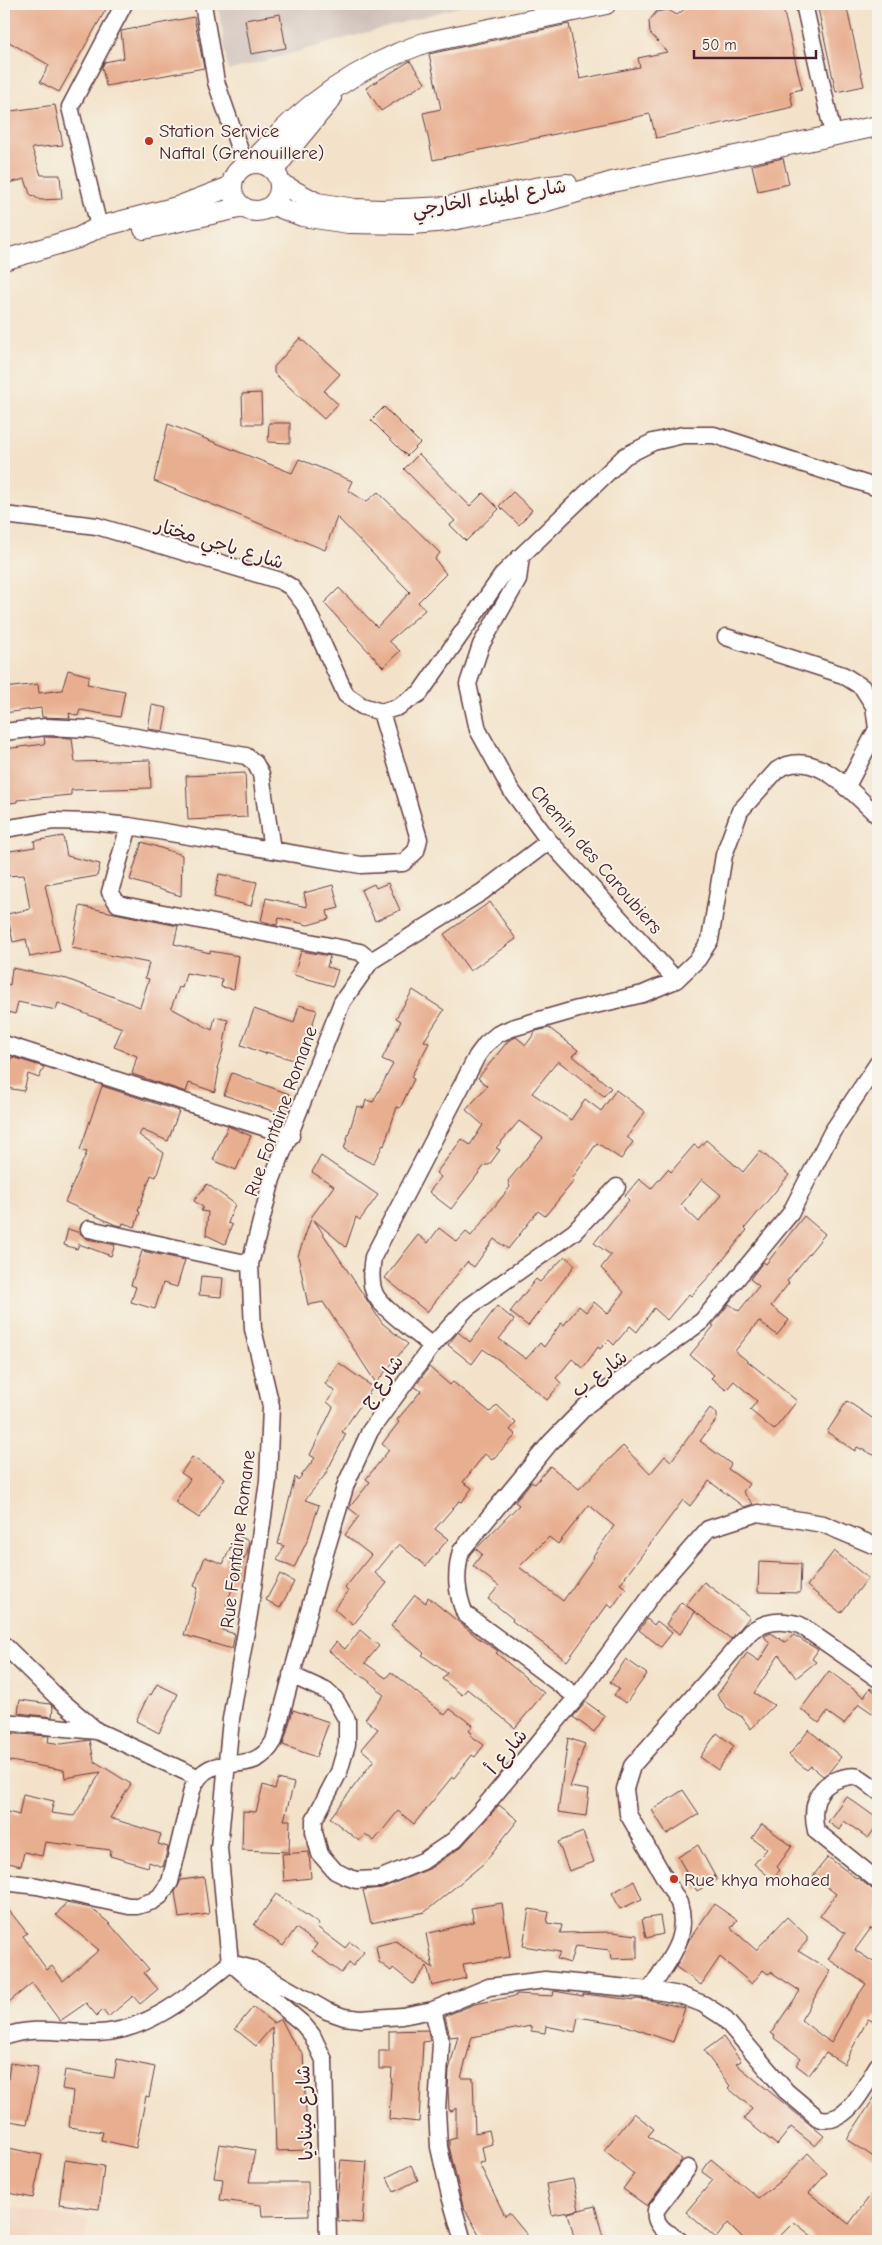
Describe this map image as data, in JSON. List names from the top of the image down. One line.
{"streets":{"street":["شارع الميناء الخارجي","شارع باجي مختار","Chemin des Caroubiers","Rue Fontaine Romane","شارع ب","شارع ج","شارع أ","شارع ميناديا"]},"crossings":[["Chemin des Caroubiers","Rue Fontaine Romane"],["Rue Fontaine Romane","شارع ج"],["Rue Fontaine Romane","شارع ميناديا"],["شارع ب","شارع أ"],["شارع ج","شارع أ"]],"places":["Station Service Naftal (Grenouillere)","Rue khya mohaed"],"scale_bar":"50 m"}
